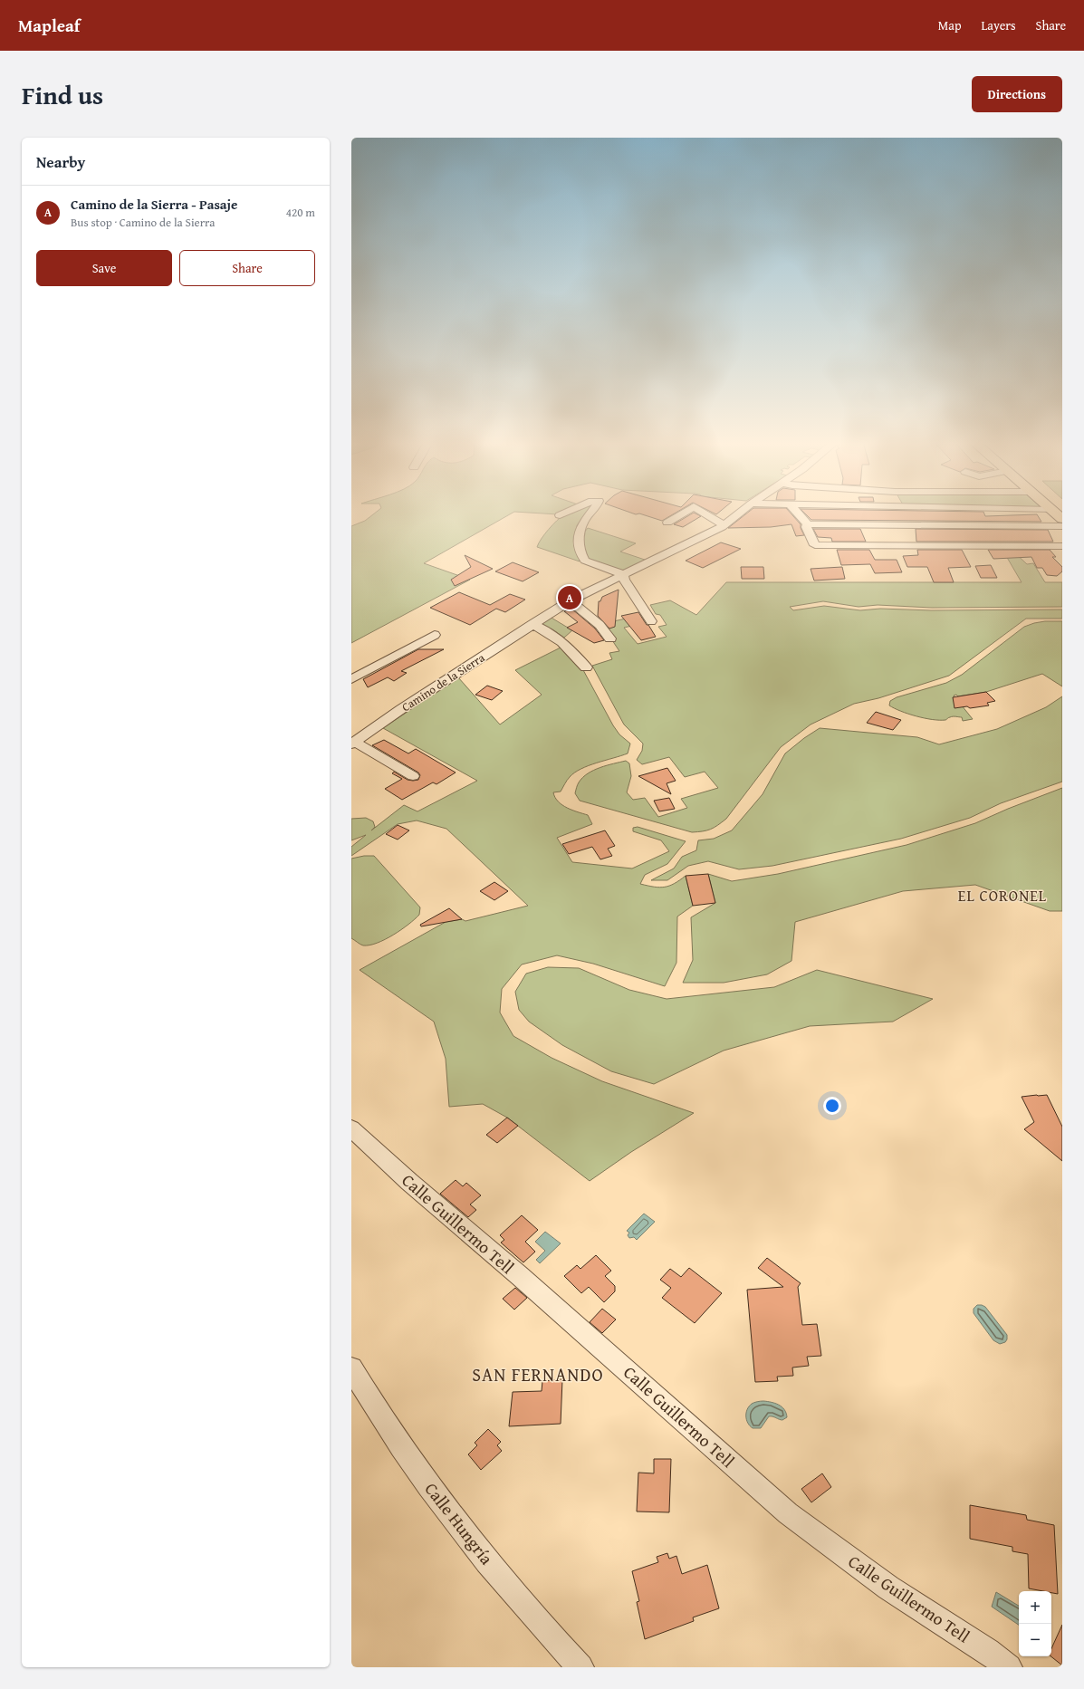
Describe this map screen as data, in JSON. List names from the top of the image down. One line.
{"streets":{"street":["Camino de la Sierra","Calle Guillermo Tell","Calle Hungría"]},"districts":["EL CORONEL","SAN FERNANDO"],"page":{"header":"Mapleaf","nav":["Map","Layers","Share"],"title":"Find us","buttons":["Directions",["Save","Share"]],"heading":"Nearby","list":[{"mark":"A","name":"Camino de la Sierra - Pasaje","note":"Bus stop · Camino de la Sierra","value":"420 m"}],"pins":"A","map_buttons":["+","−"]}}
